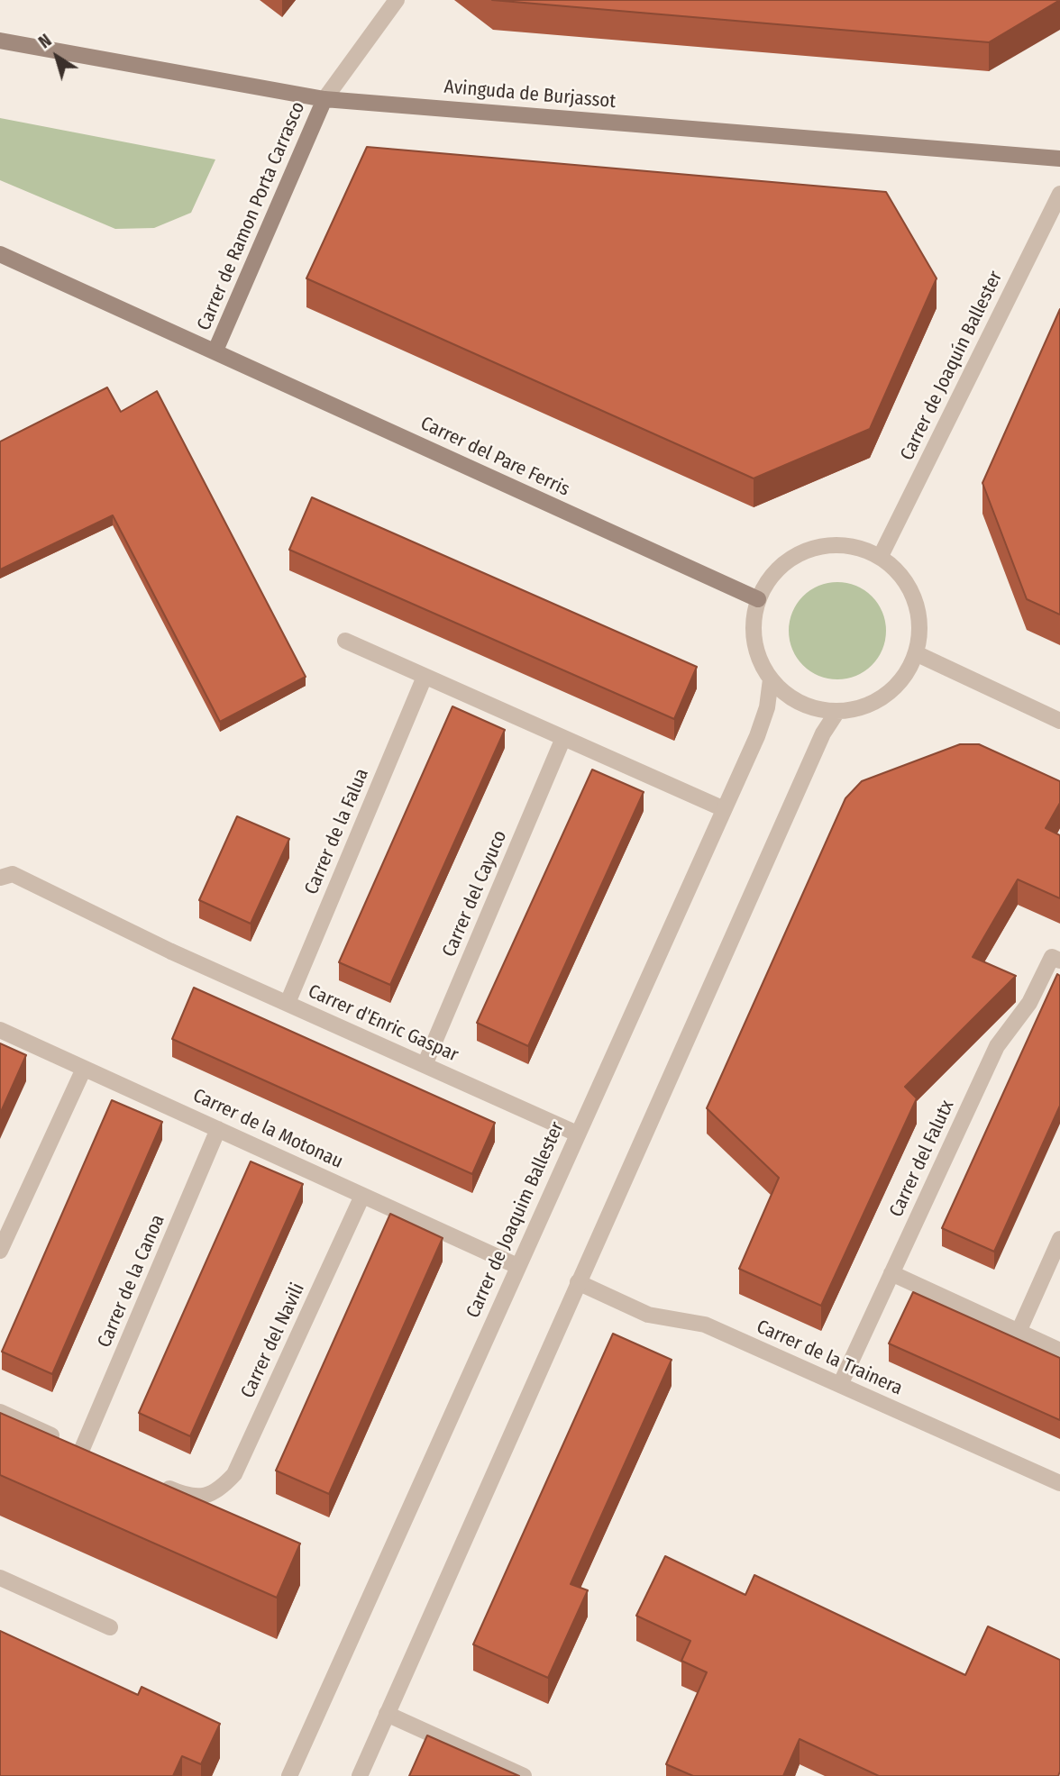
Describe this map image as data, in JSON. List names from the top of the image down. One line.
{"streets":{"main road":["Avinguda de Burjassot","Carrer de Ramon Porta Carrasco","Carrer del Pare Ferris"],"street":["Carrer de Joaquín Ballester","Carrer de la Falua","Carrer del Cayuco","Carrer d'Enric Gaspar","Carrer de la Motonau","Carrer del Falutx","Carrer de Joaquim Ballester","Carrer de la Canoa","Carrer del Navili","Carrer de la Trainera"]},"crossings":[["Avinguda de Burjassot","Carrer de Ramon Porta Carrasco"],["Carrer de Ramon Porta Carrasco","Carrer del Pare Ferris"],["Carrer de Joaquín Ballester","Carrer del Pare Ferris"],["Carrer de Joaquín Ballester","Carrer de Joaquim Ballester"],["Carrer del Pare Ferris","Carrer de Joaquim Ballester"],["Carrer de la Falua","Carrer d'Enric Gaspar"],["Carrer del Cayuco","Carrer d'Enric Gaspar"],["Carrer d'Enric Gaspar","Carrer de Joaquim Ballester"],["Carrer de la Motonau","Carrer de Joaquim Ballester"],["Carrer de la Motonau","Carrer de la Canoa"],["Carrer de la Motonau","Carrer del Navili"],["Carrer del Falutx","Carrer de la Trainera"]],"north":"top left"}
